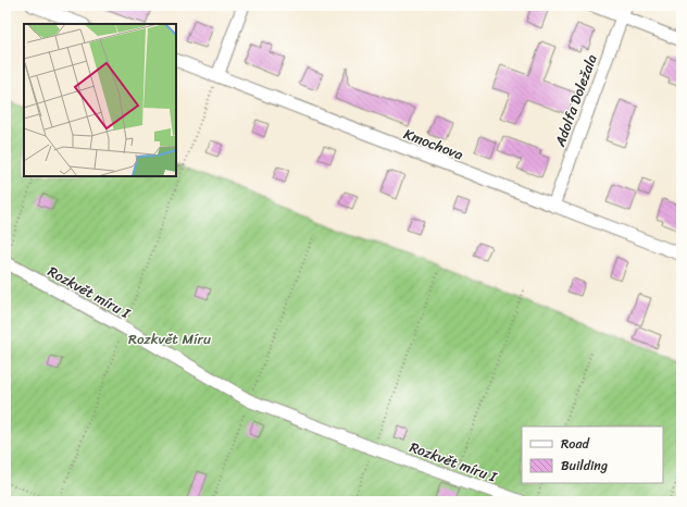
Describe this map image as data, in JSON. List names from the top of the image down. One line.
{"streets":{"street":["Adolfa Doležala","Kmochova","Rozkvět míru I"]},"crossings":[["Adolfa Doležala","Kmochova"]],"parks":["Rozkvět Míru"],"legend":["Road","Building"]}
